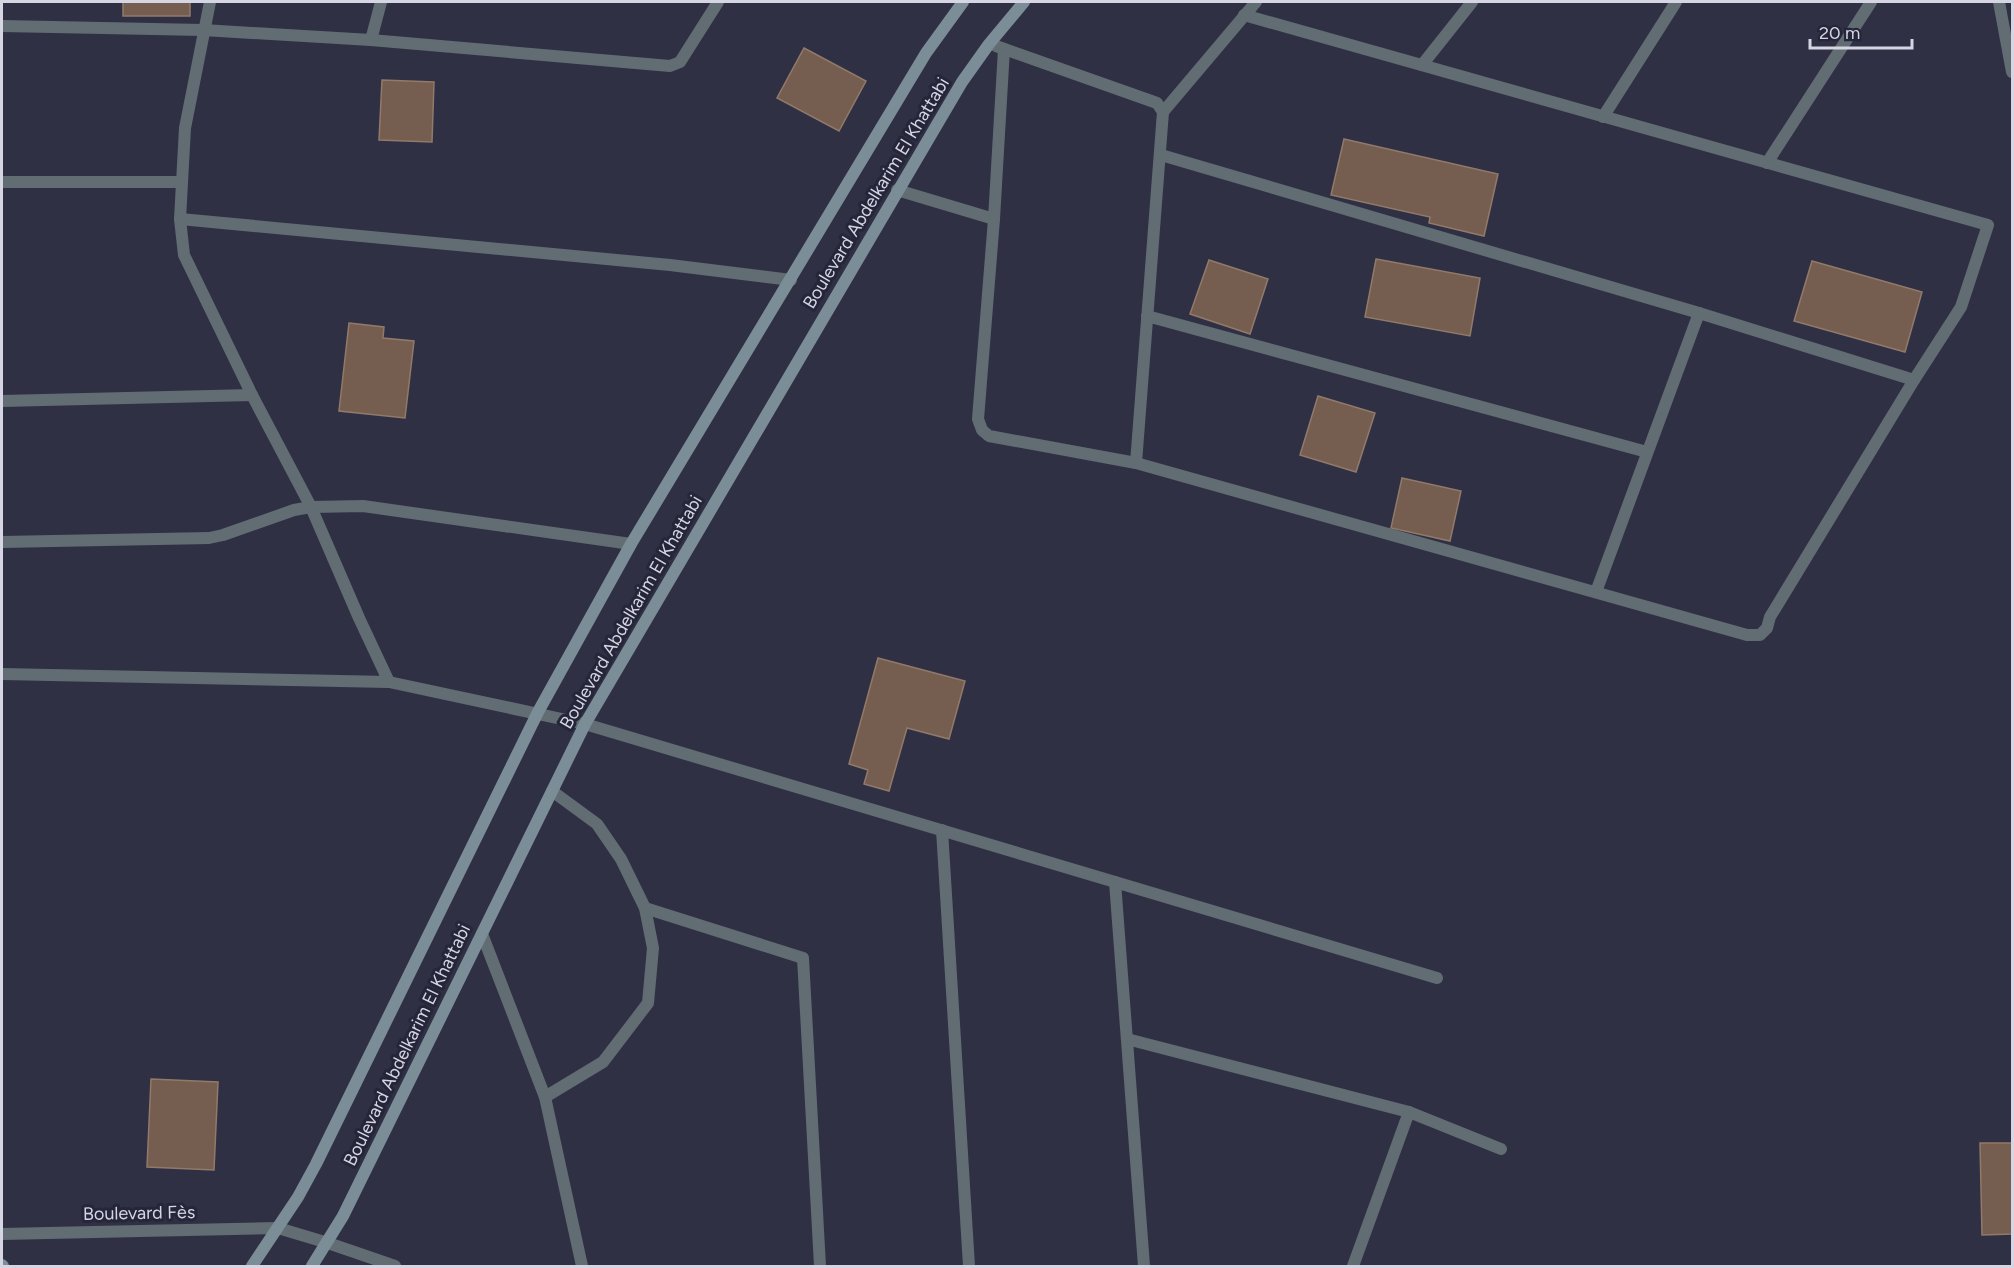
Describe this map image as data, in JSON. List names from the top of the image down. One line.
{"streets":{"street":["Boulevard Abdelkarim El Khattabi","Boulevard Fès"]},"crossings":[["Boulevard Abdelkarim El Khattabi","Boulevard Fès"]],"scale_bar":"20 m"}
